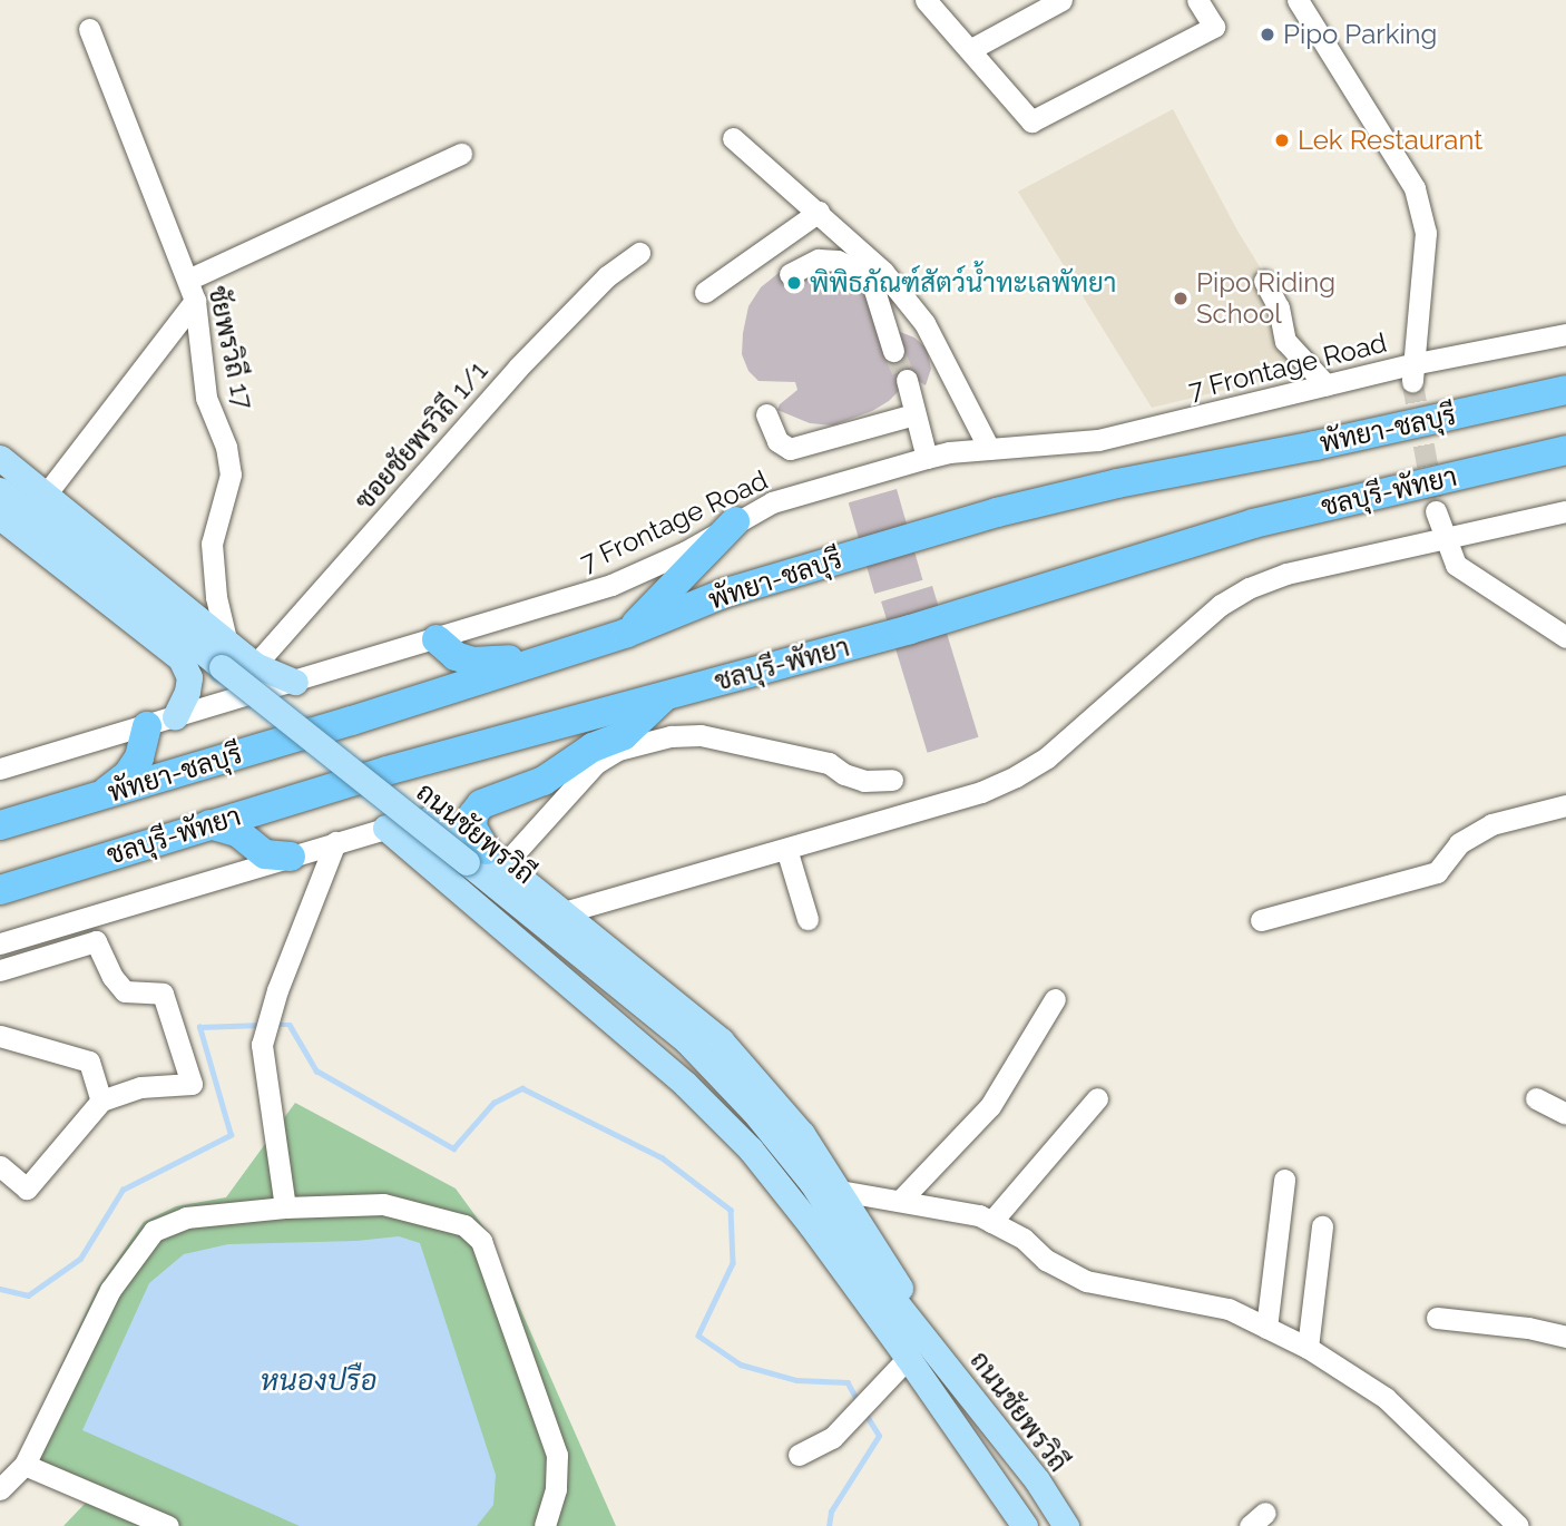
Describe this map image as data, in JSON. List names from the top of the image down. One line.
{"streets":{"highway":["พัทยา-ชลบุรี","ชลบุรี-พัทยา"],"main road":["ถนนชัยพรวิถี"],"street":["ชัยพรวิถี 17","7 Frontage Road","ซอยชัยพรวิถี 1/1"]},"crossings":[["ชัยพรวิถี 17","ถนนชัยพรวิถี"],["7 Frontage Road","ถนนชัยพรวิถี"],["ซอยชัยพรวิถี 1/1","ถนนชัยพรวิถี"]],"water":["หนองปรือ"],"places":["Pipo Parking","Lek Restaurant","พิพิธภัณฑ์สัตว์น้ำทะเลพัทยา","Pipo Riding School"]}
